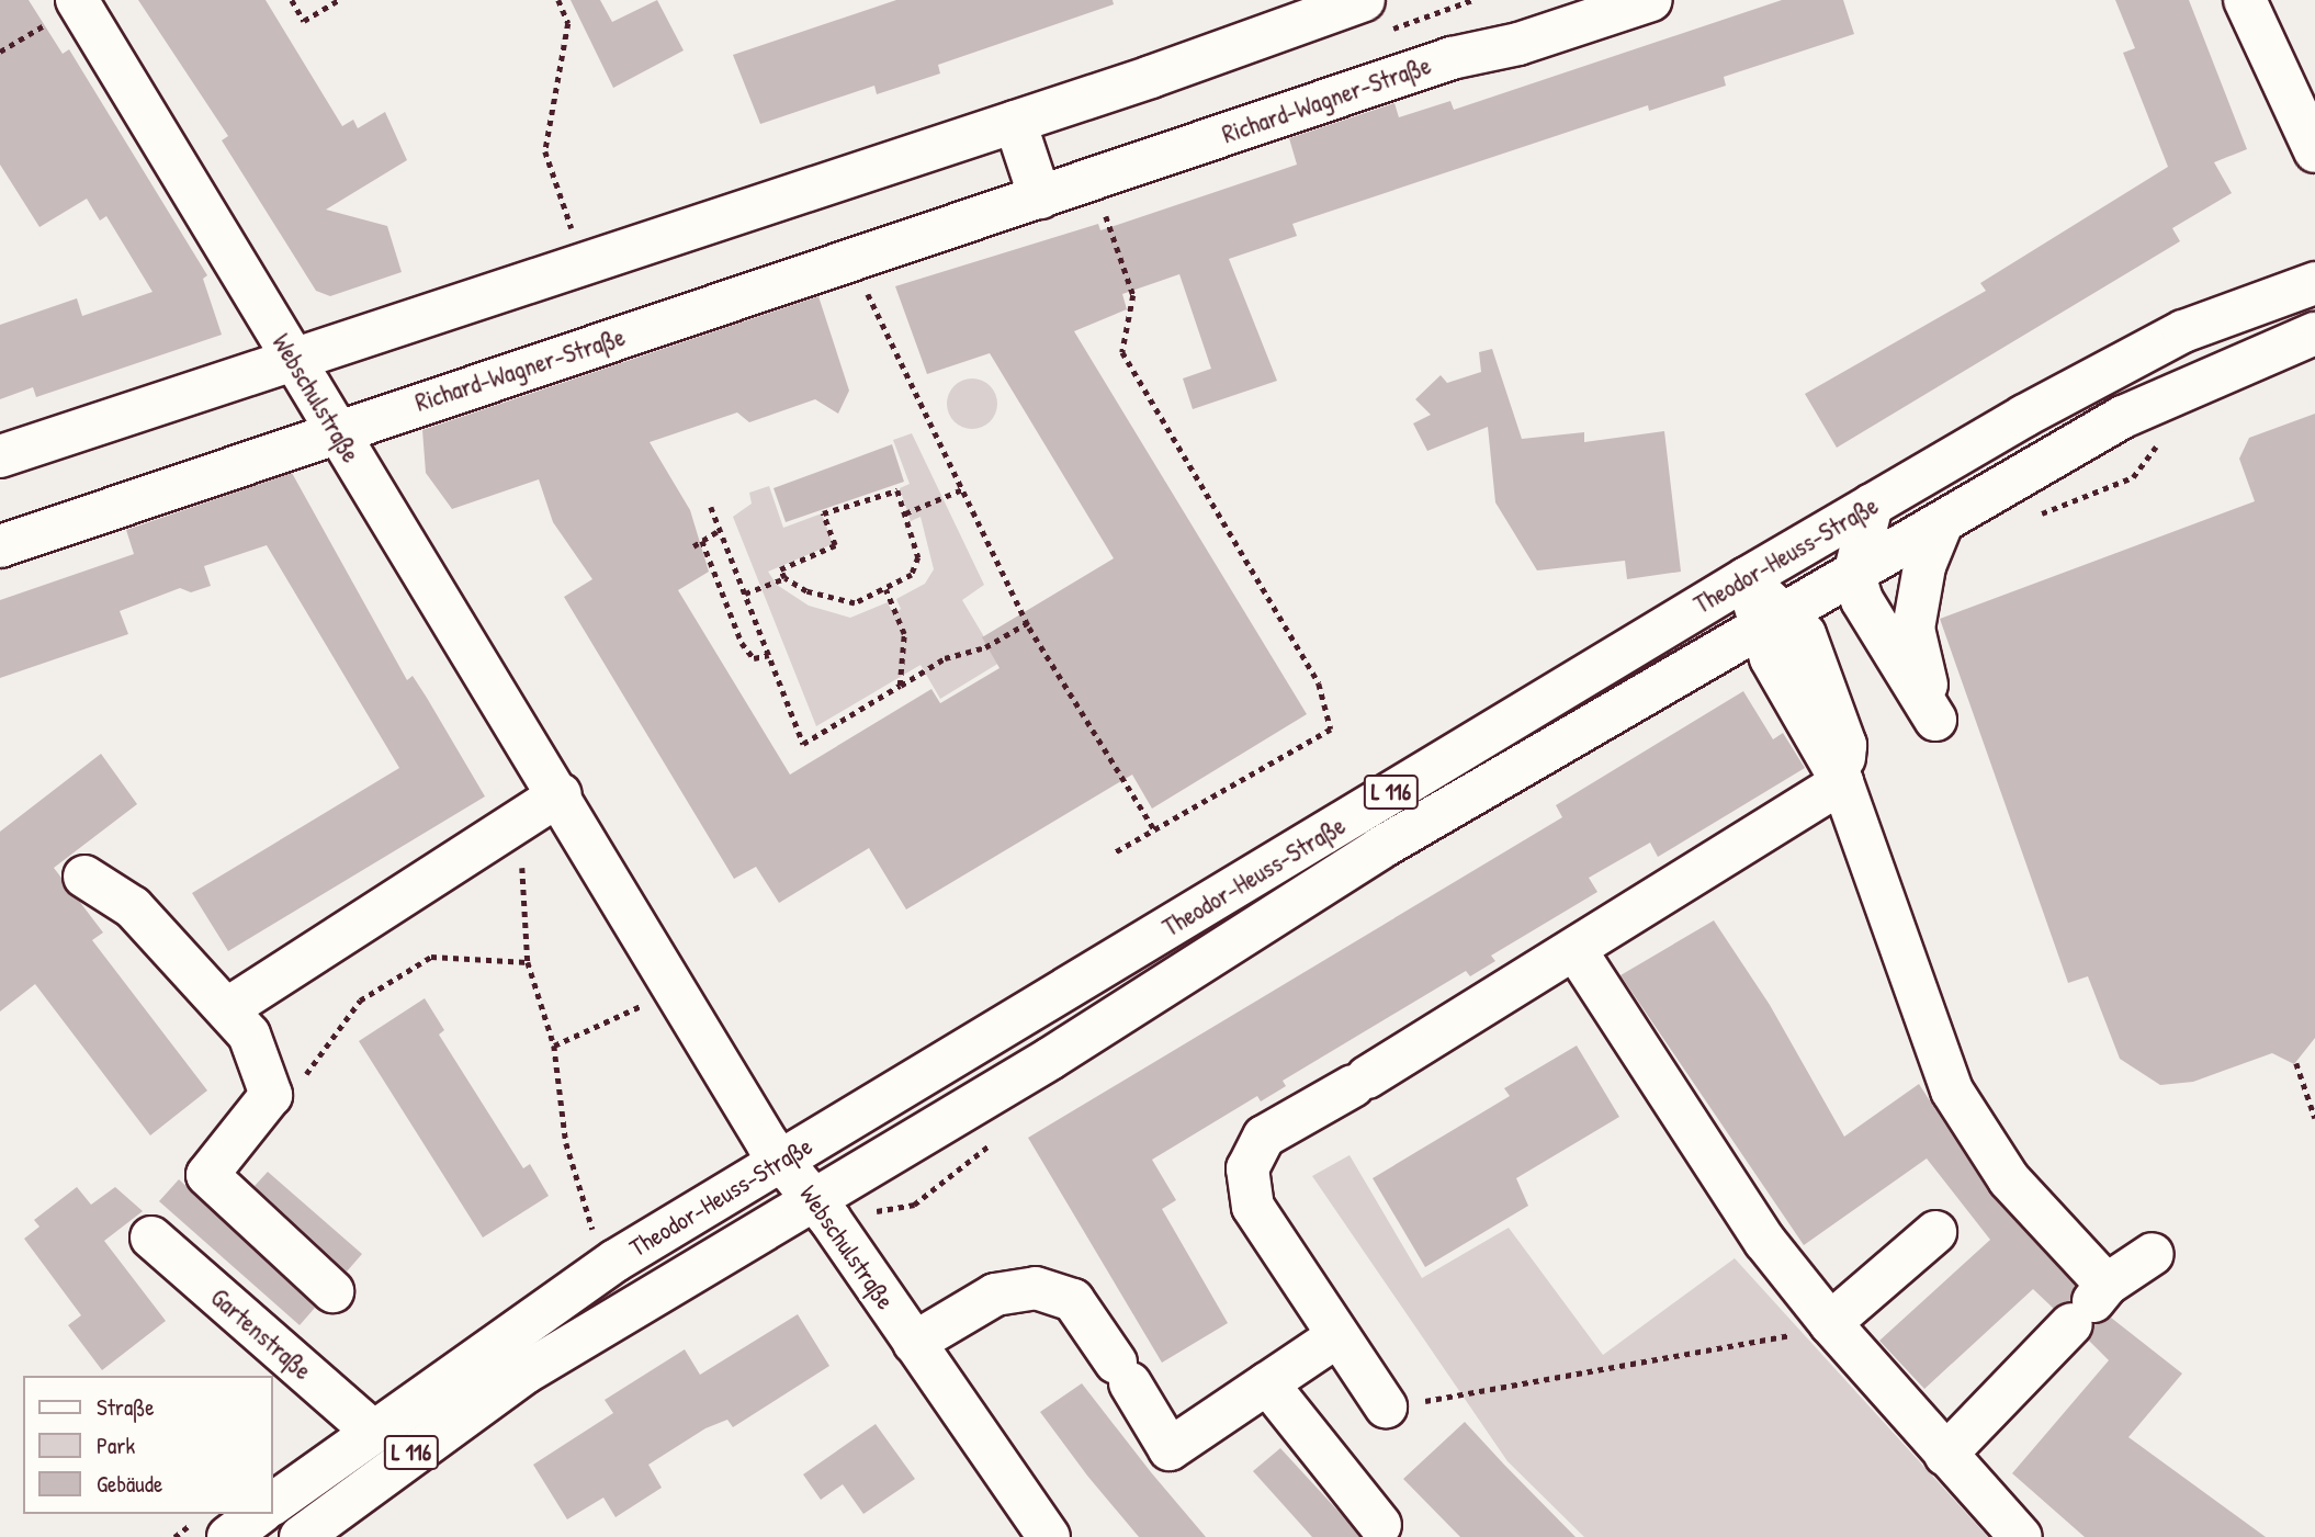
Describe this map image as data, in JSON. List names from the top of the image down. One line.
{"streets":{"street":["Richard-Wagner-Straße","Webschulstraße","Theodor-Heuss-Straße","L 116","Gartenstraße"]},"crossings":[["Richard-Wagner-Straße","Webschulstraße"],["Webschulstraße","Theodor-Heuss-Straße"],["Theodor-Heuss-Straße","L 116"],["Theodor-Heuss-Straße","Gartenstraße"],["L 116","Gartenstraße"]],"legend":["Straße","Park","Gebäude"]}
